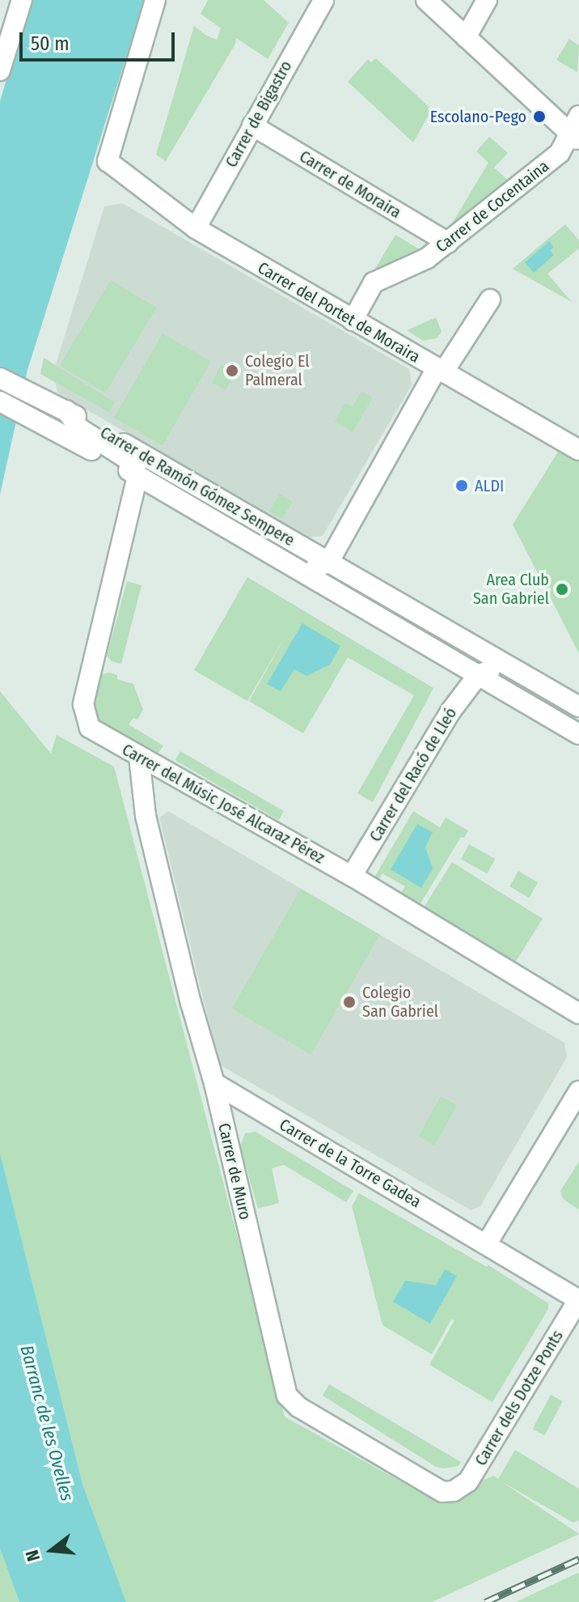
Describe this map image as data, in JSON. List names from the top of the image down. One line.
{"streets":{"street":["Carrer de Bigastro","Carrer de Moraira","Carrer de Cocentaina","Carrer del Portet de Moraira","Carrer de Ramón Gómez Sempere","Carrer del Racó de Lleó","Carrer del Músic José Alcaraz Pérez","Carrer de la Torre Gadea","Carrer de Muro","Carrer dels Dotze Ponts"]},"crossings":[["Carrer de Bigastro","Carrer de Moraira"],["Carrer de Bigastro","Carrer del Portet de Moraira"],["Carrer de Moraira","Carrer de Cocentaina"],["Carrer de Cocentaina","Carrer del Portet de Moraira"],["Carrer de Ramón Gómez Sempere","Carrer del Racó de Lleó"],["Carrer de Ramón Gómez Sempere","Carrer del Músic José Alcaraz Pérez"],["Carrer del Racó de Lleó","Carrer del Músic José Alcaraz Pérez"],["Carrer del Músic José Alcaraz Pérez","Carrer de Muro"],["Carrer de la Torre Gadea","Carrer de Muro"],["Carrer de la Torre Gadea","Carrer dels Dotze Ponts"],["Carrer de Muro","Carrer dels Dotze Ponts"]],"water":["Barranc de les Ovelles"],"places":["Escolano-Pego","Colegio El Palmeral","ALDI","Area Club San Gabriel","Colegio San Gabriel"],"scale_bar":"50 m","north":"left"}
